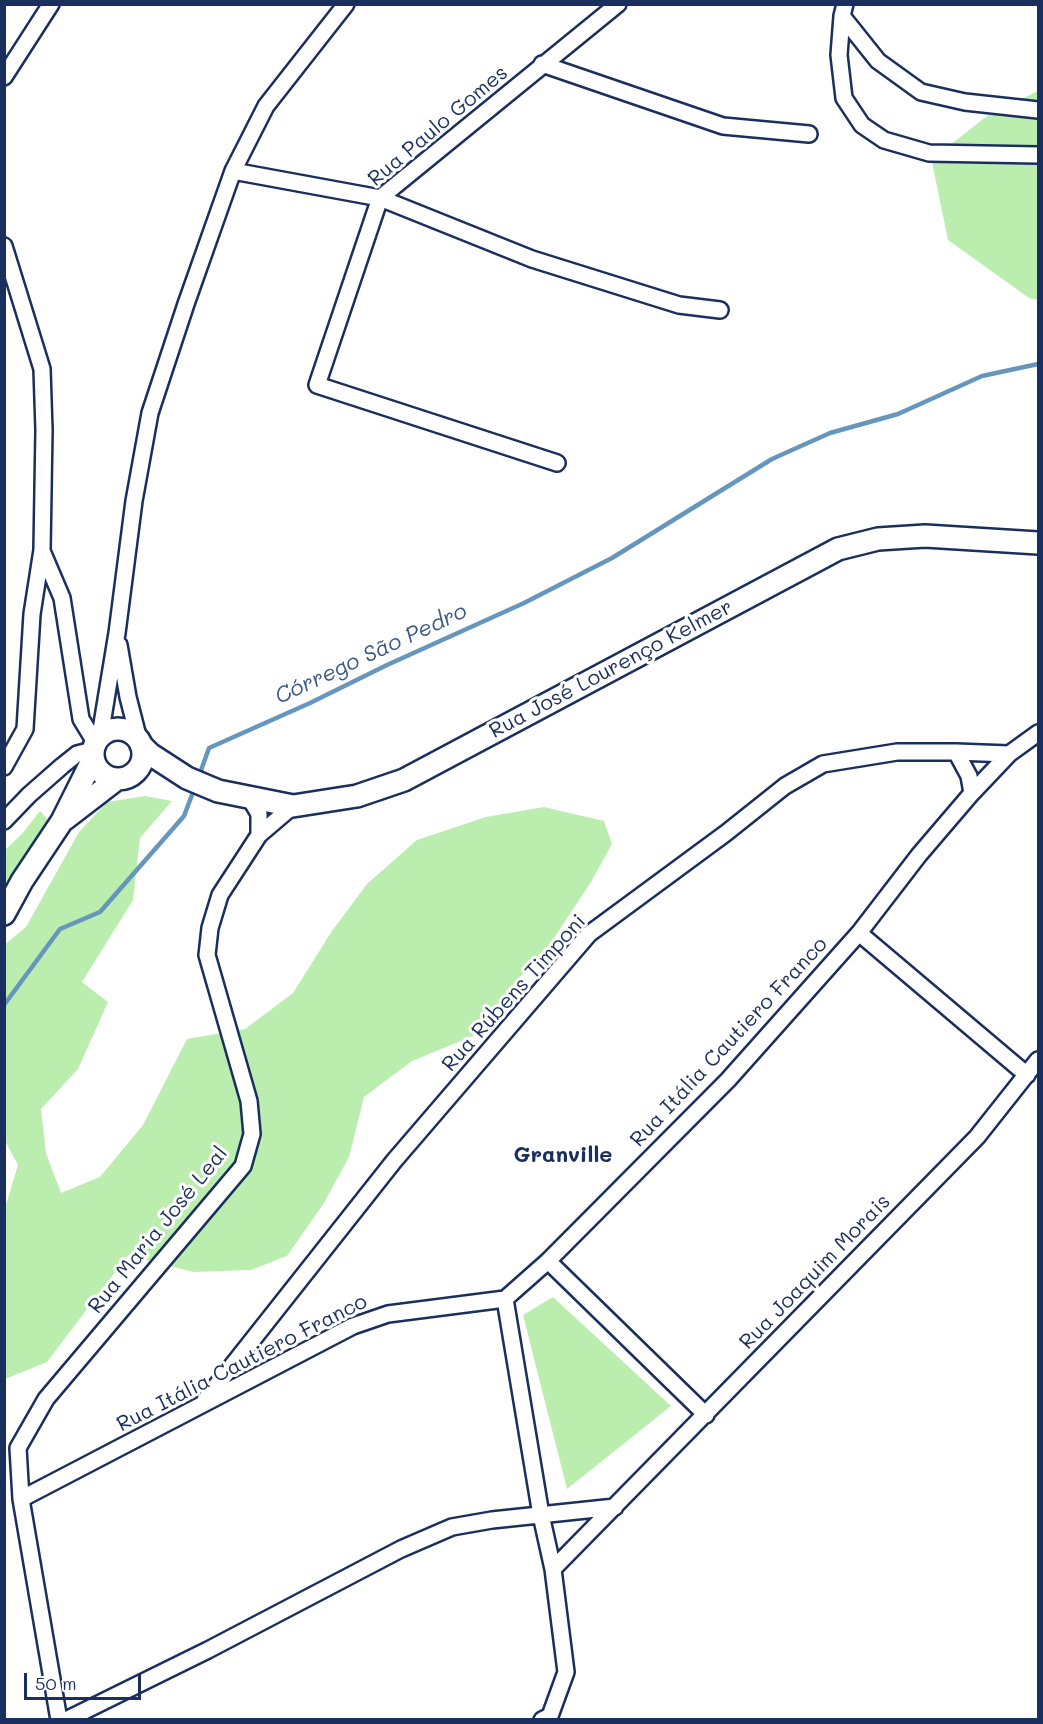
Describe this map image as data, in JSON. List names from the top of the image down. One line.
{"streets":{"main road":["Rua José Lourenço Kelmer"],"street":["Rua Paulo Gomes","Rua Rúbens Timponi","Rua Itália Cautiero Franco","Rua Maria José Leal","Rua Joaquim Morais"]},"crossings":[["Rua José Lourenço Kelmer","Rua Maria José Leal"],["Rua Rúbens Timponi","Rua Itália Cautiero Franco"],["Rua Itália Cautiero Franco","Rua Maria José Leal"]],"districts":["Granville"],"water":["Córrego São Pedro"],"scale_bar":"50 m"}
